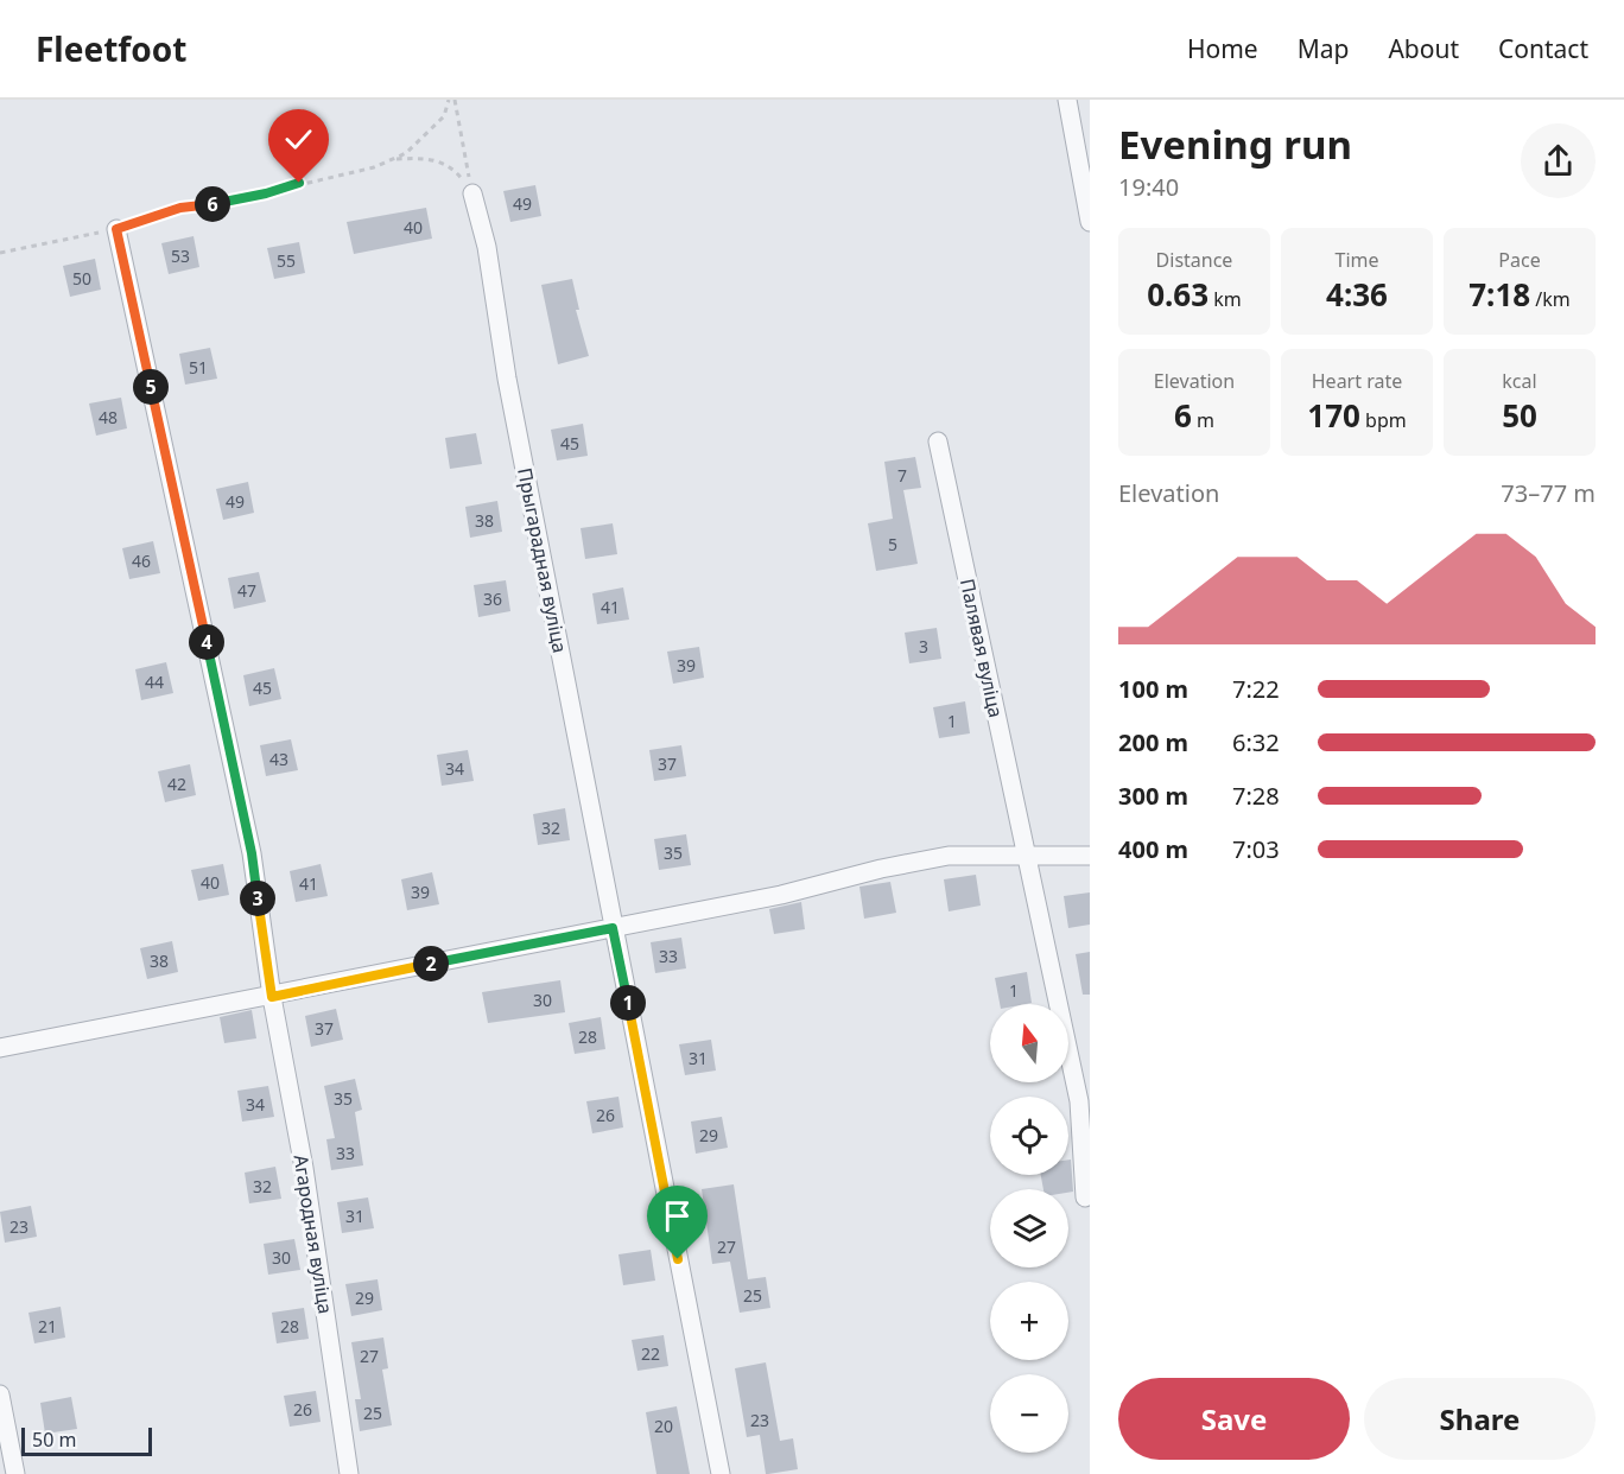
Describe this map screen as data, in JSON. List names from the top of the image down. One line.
{"streets":{"street":["Прыгарадная вуліца","Палявая вуліца","Агародная вуліца"]},"house_numbers":["49","40","53","55","50","51","48","45","7","49","38","5","46","47","36","41","3","39","44","45","1","43","37","34","42","32","35","40","41","39","33","38","1","30","37","28","31","35","34","26","29","33","32","31","23","27","30","25","29","21","28","22","27","26","25","23","20"],"scale_bar":"50 m","north":"top","page":{"header":"Fleetfoot","nav":["Home","Map","About","Contact"],"heading":["Evening run","19:40"],"pins":["6","5","4","3","2","1"],"stats":[["Distance","0.63 km"],["Time","4:36"],["Pace","7:18 /km"],["Elevation","6 m"],["Heart rate","170 bpm"],["kcal","50"]],"chart":["Elevation","73–77 m"],"list":[{"name":"100 m","note":"7:22"},{"name":"200 m","note":"6:32"},{"name":"300 m","note":"7:28"},{"name":"400 m","note":"7:03"}],"map_buttons":["+","−"],"buttons":["Save","Share"],"scale":"50 m"}}
